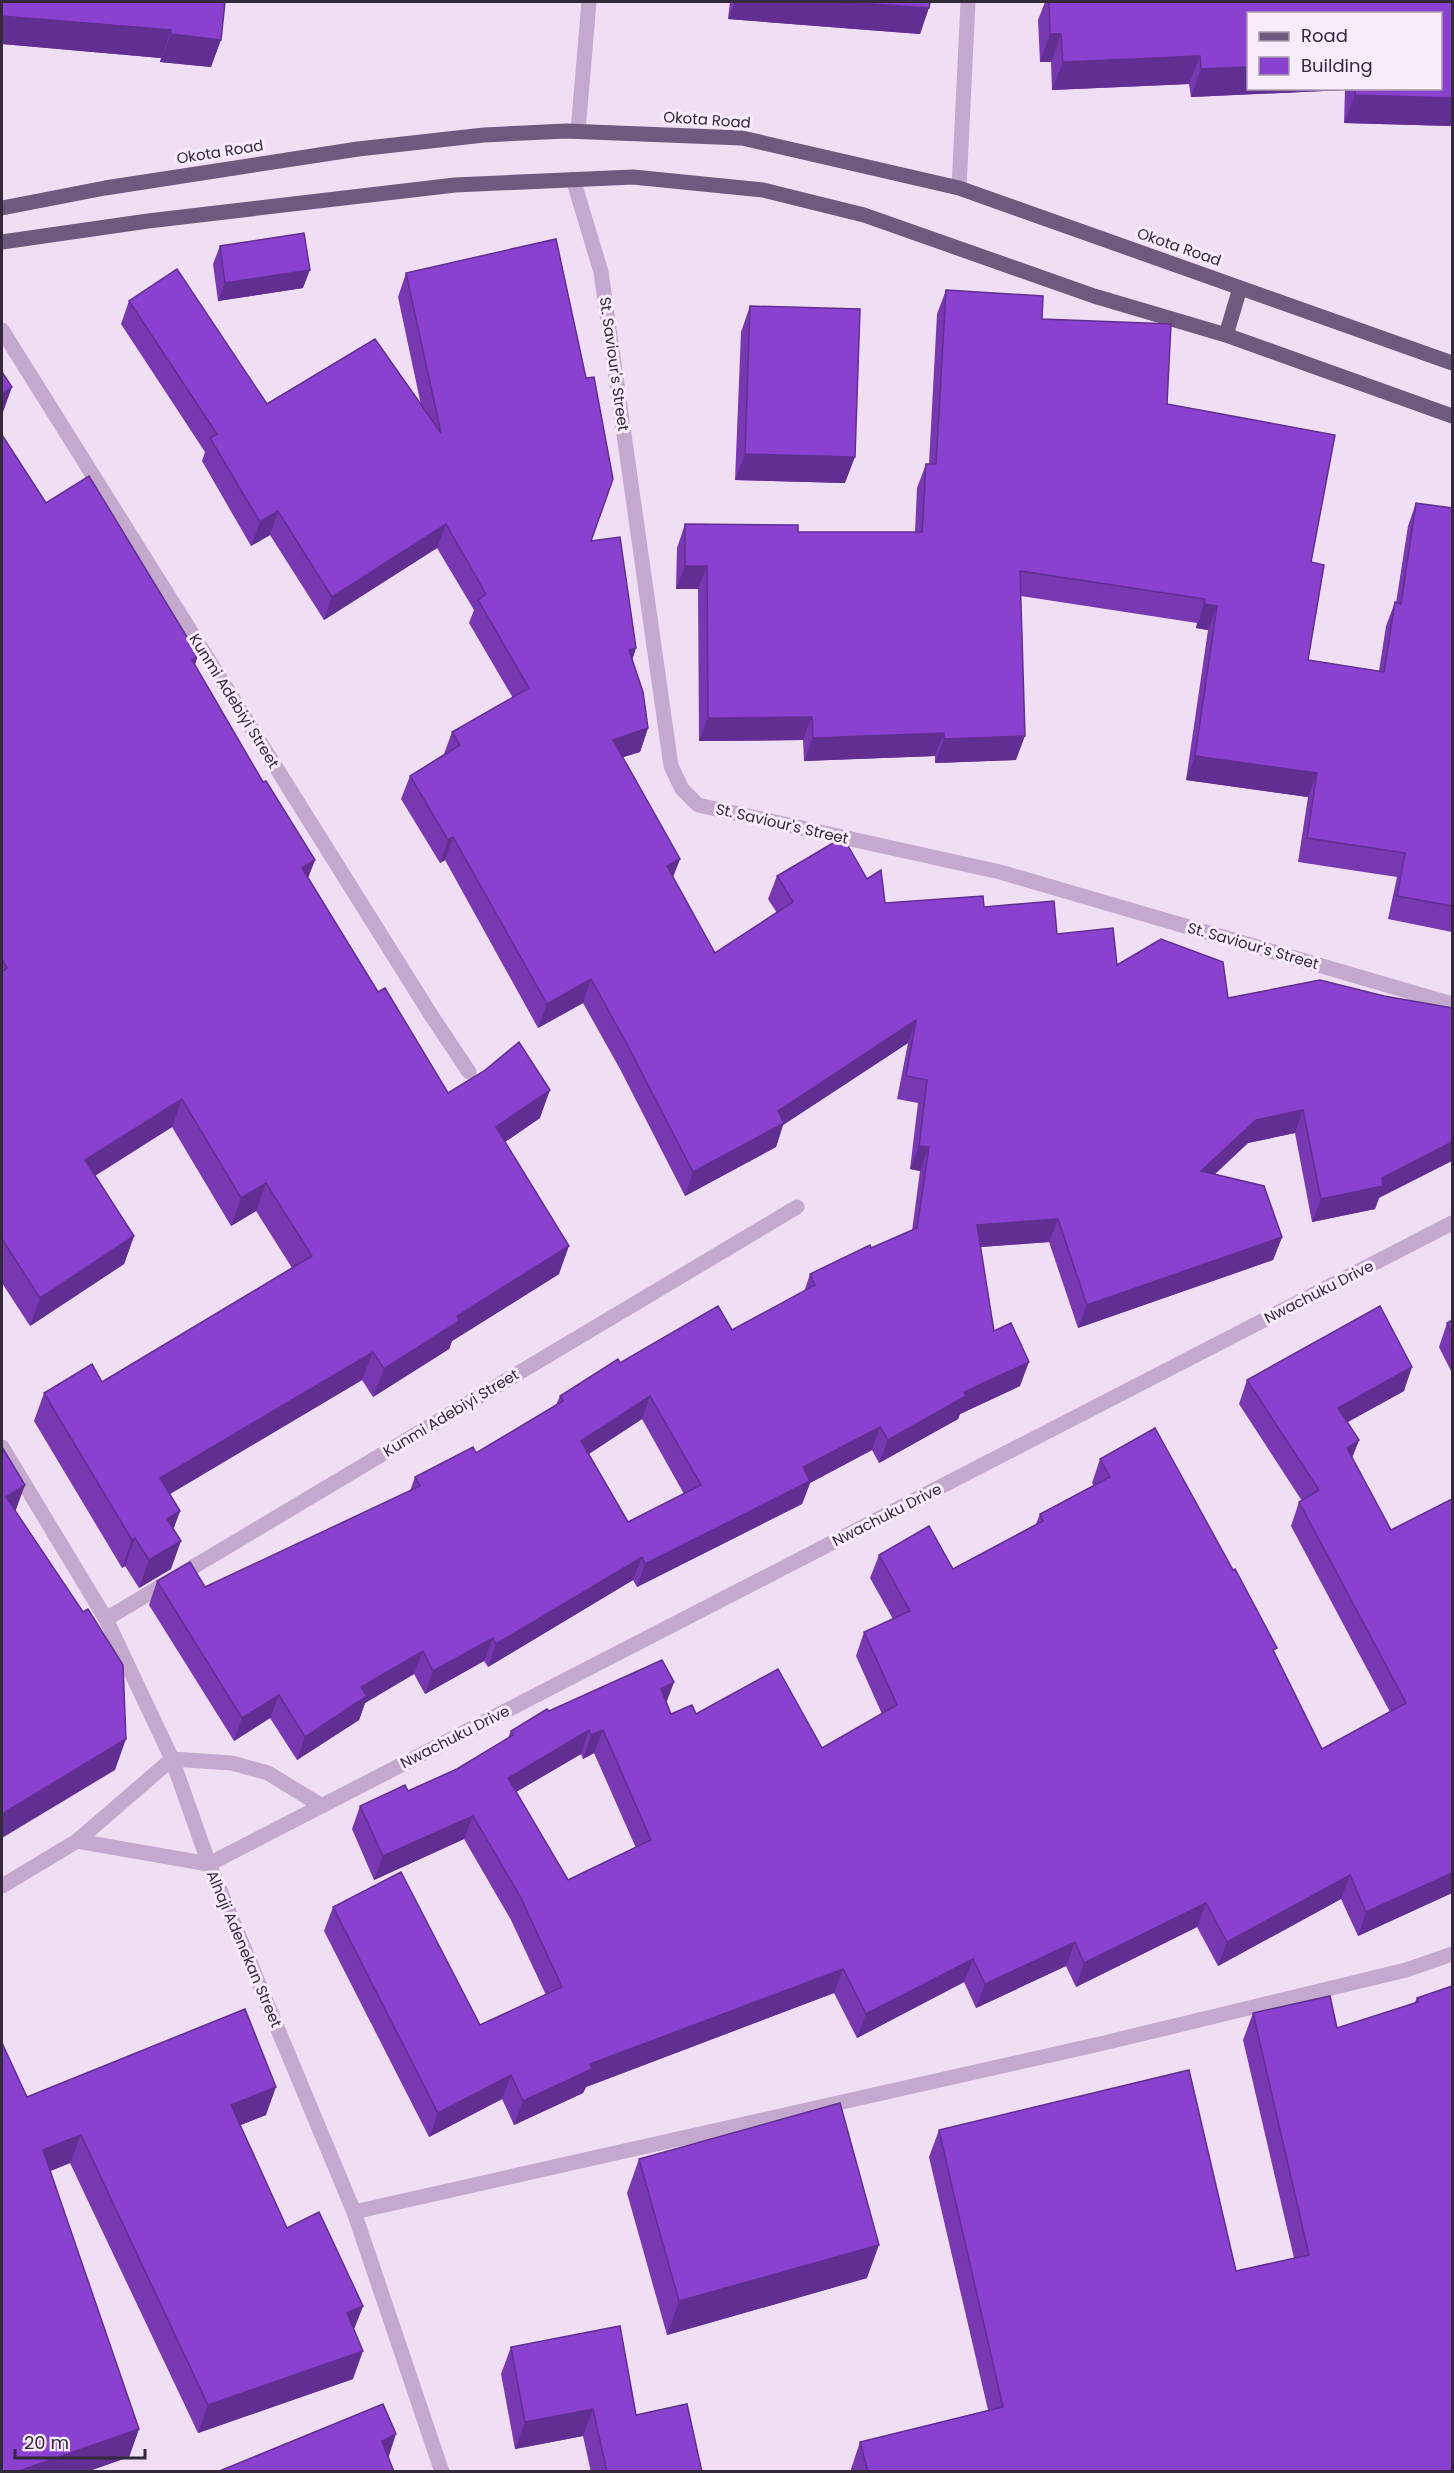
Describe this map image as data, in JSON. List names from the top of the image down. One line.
{"streets":{"main road":["Okota Road"],"street":["St. Saviour's Street","Kunmi Adebiyi Street","Nwachuku Drive","Alhaji Adenekan Street"]},"crossings":[["Kunmi Adebiyi Street","Alhaji Adenekan Street"],["Nwachuku Drive","Alhaji Adenekan Street"]],"legend":["Road","Building"],"scale_bar":"20 m"}
